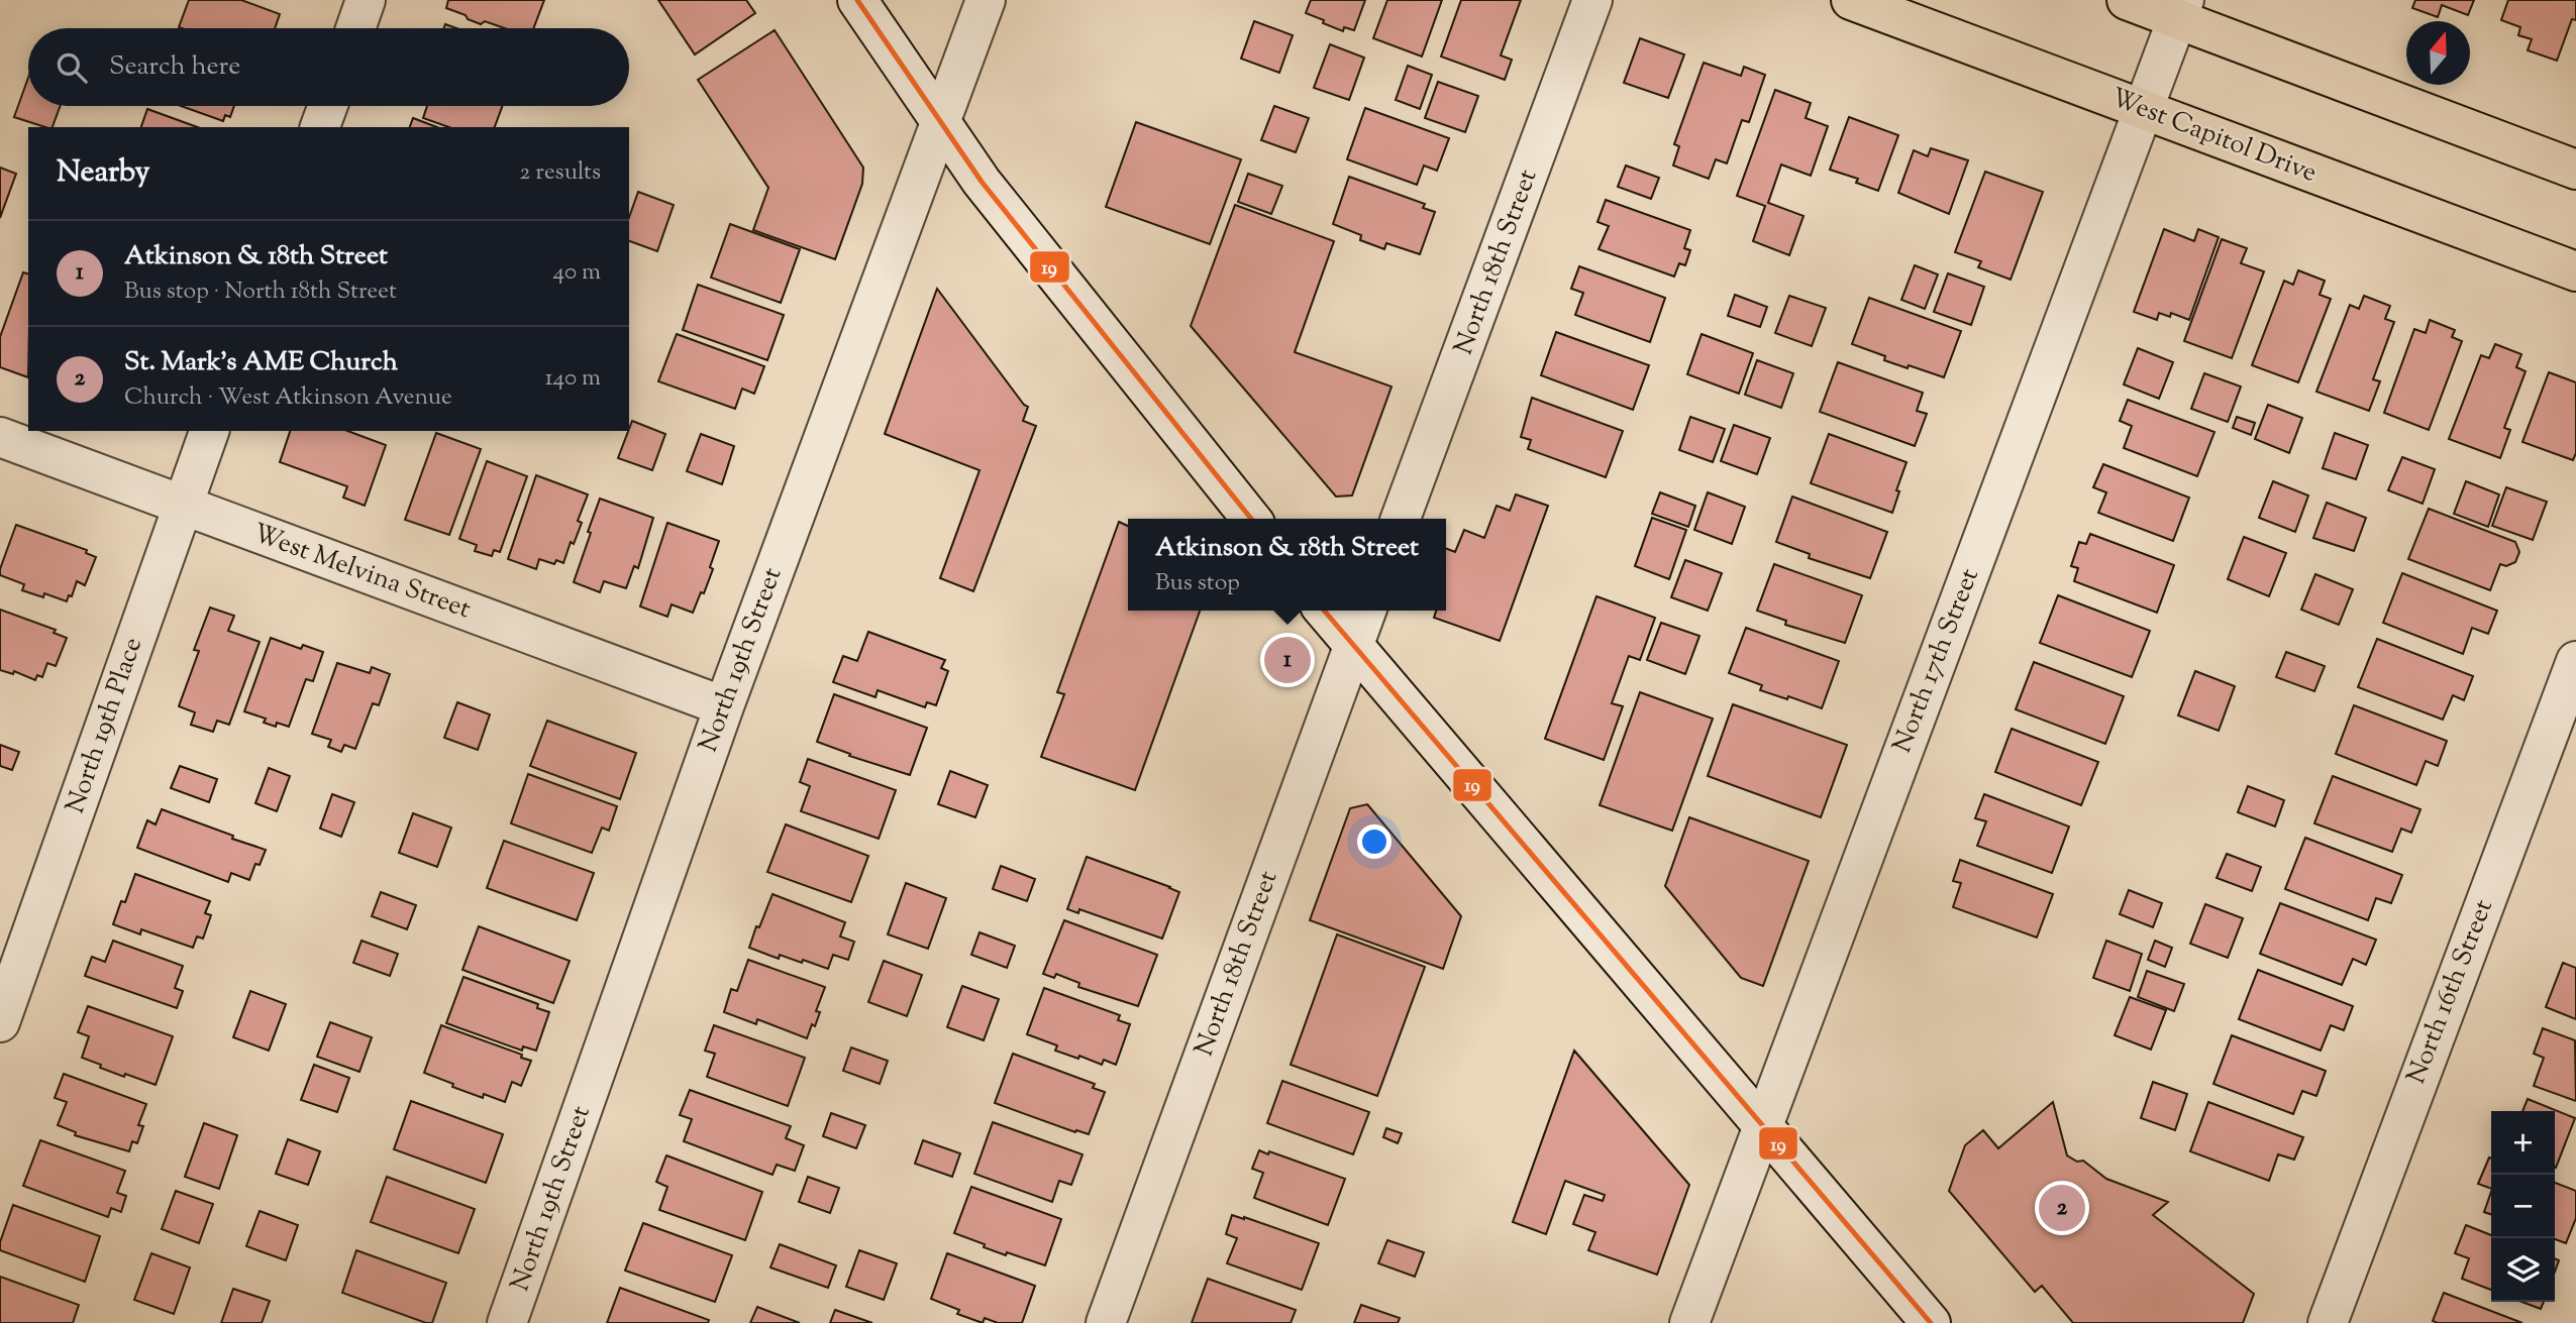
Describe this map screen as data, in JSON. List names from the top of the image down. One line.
{"streets":{"main road":["West Capitol Drive"],"street":["North 18th Street","West Melvina Street","North 19th Street","North 17th Street","North 19th Place","North 16th Street"]},"crossings":[["West Capitol Drive","North 17th Street"],["West Melvina Street","North 19th Street"],["West Melvina Street","North 19th Place"]],"lines":["transit line 19"],"north":"top","page":{"search":"Search here","heading":["Nearby","2 results"],"list":[{"mark":"1","name":"Atkinson & 18th Street","note":"Bus stop · North 18th Street","value":"40 m"},{"mark":"2","name":"St. Mark's AME Church","note":"Church · West Atkinson Avenue","value":"140 m"}],"popup":["Atkinson & 18th Street","Bus stop"],"pins":["1","2"],"map_buttons":["+","−"]}}
